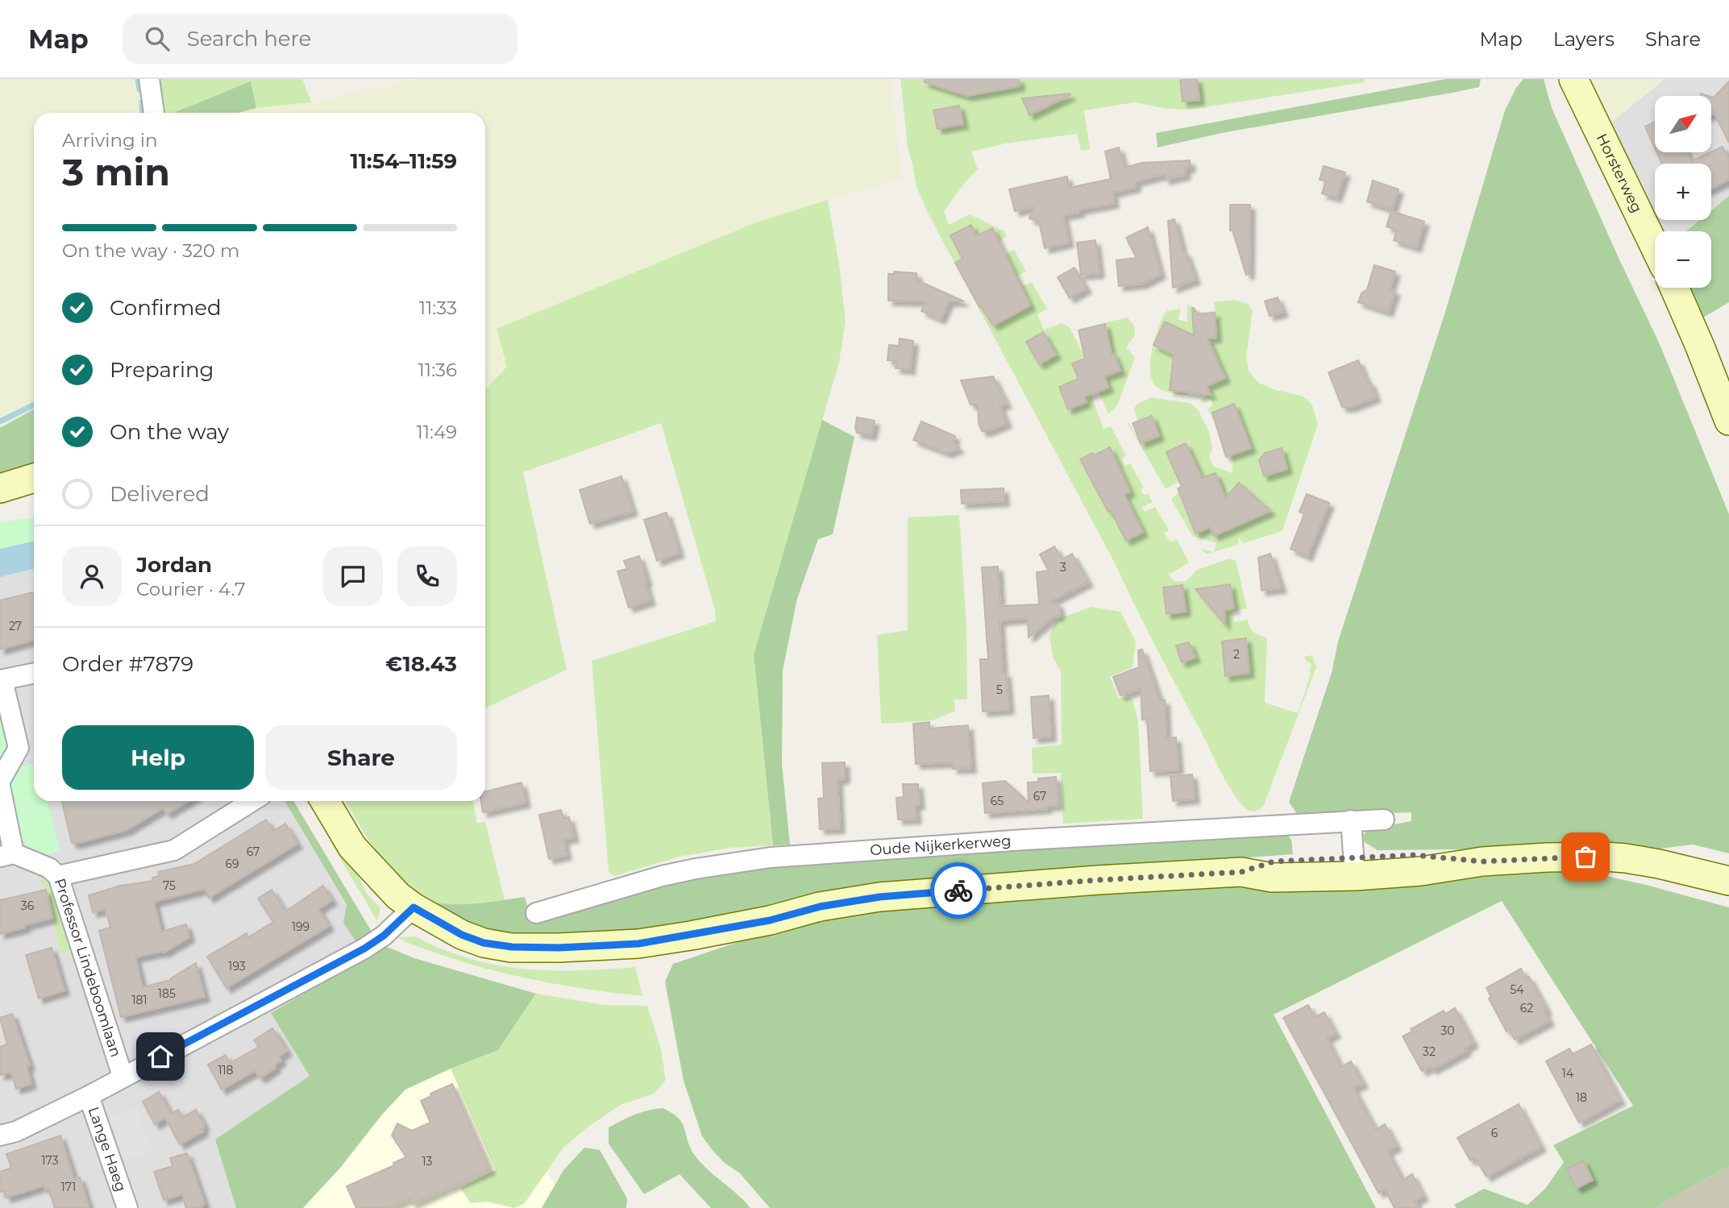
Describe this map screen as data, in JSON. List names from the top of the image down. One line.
{"streets":{"street":["Horsterweg","Oude Nijkerkerweg","Professor Lindeboomlaan","Lange Haeg"]},"crossings":[["Professor Lindeboomlaan","Lange Haeg"]],"house_numbers":["3","27","2","5","67","65","67","69","75","36","199","193","54","185","181","62","30","32","118","14","18","6","173","13","171"],"north":"top right","page":{"header":"Map","search":"Search here","nav":["Map","Layers","Share"],"map_buttons":["+","−"],"heading":["3 min","Arriving in","11:54–11:59"],"panel":["Jordan","Courier · 4.7","Order #7879","€18.43"],"bar":"On the way · 320 m","list":[["Confirmed","11:33"],["Preparing","11:36"],["On the way","11:49"],"Delivered"],"buttons":["Help","Share"]}}
